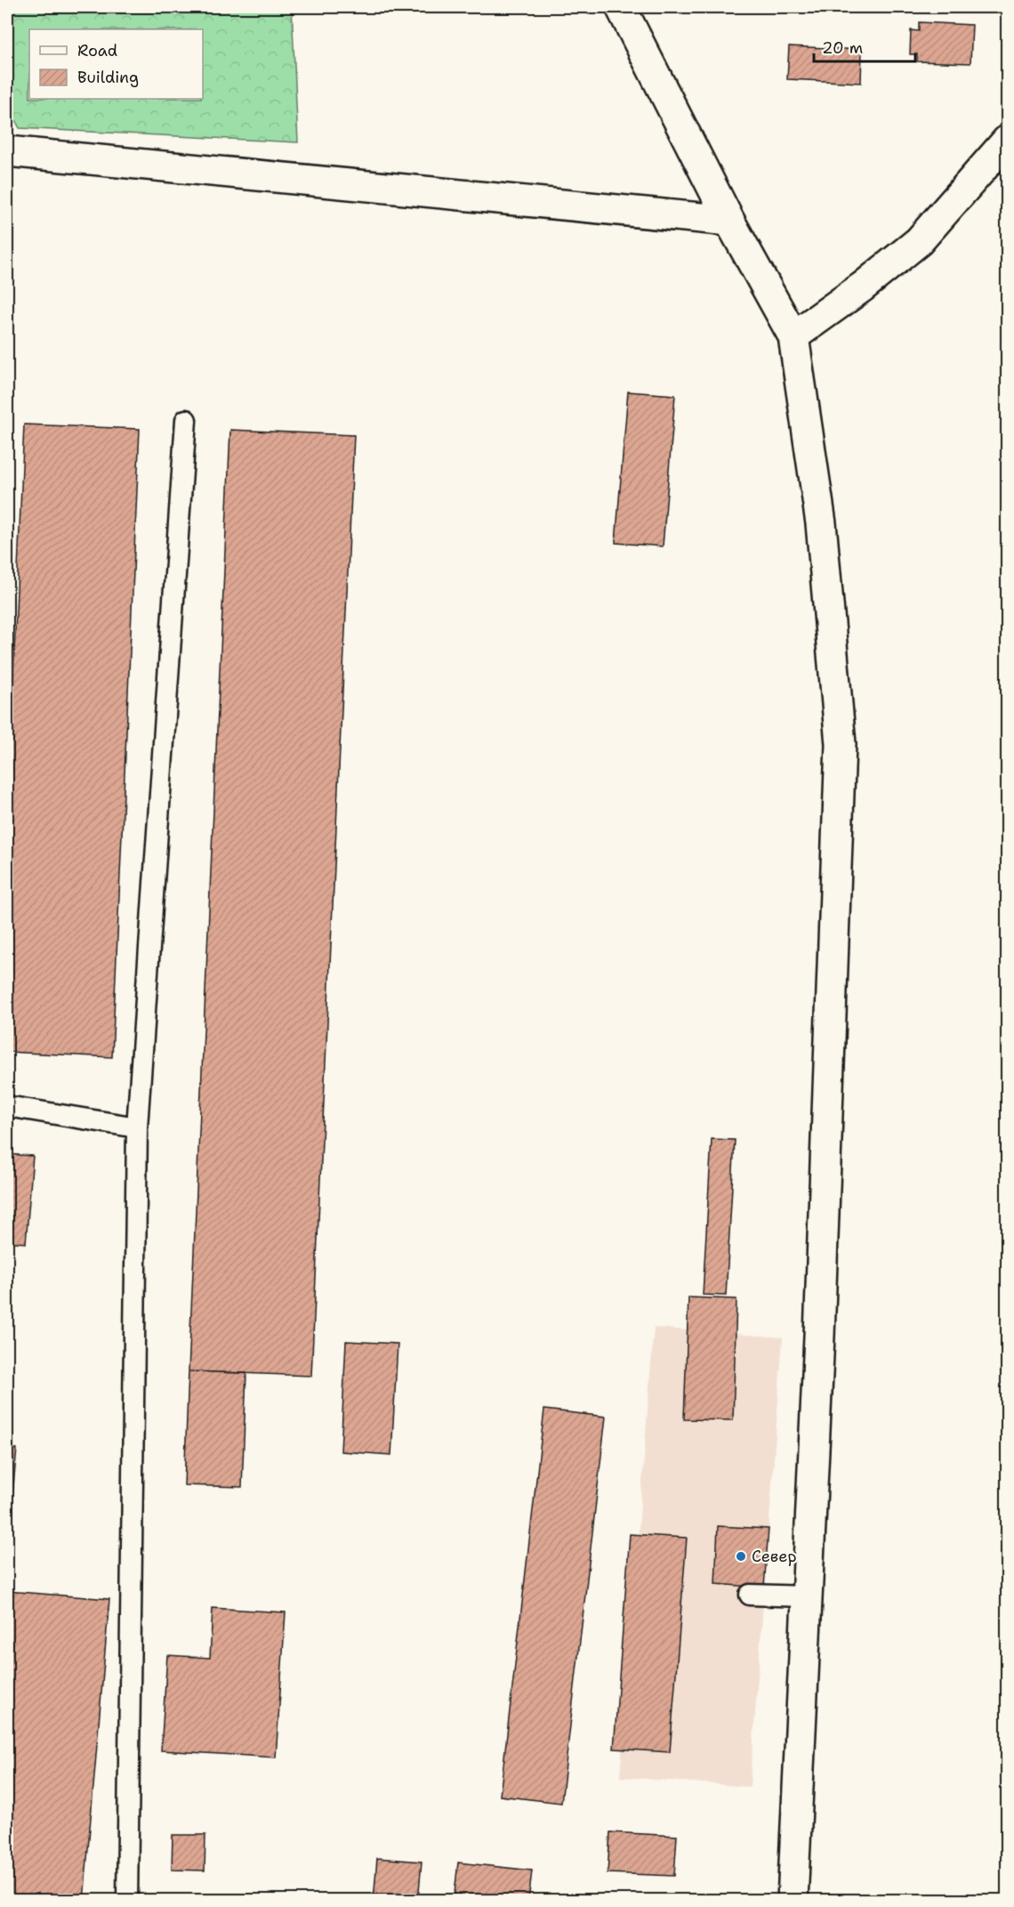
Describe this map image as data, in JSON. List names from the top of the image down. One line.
{"places":["Север"],"legend":["Road","Building"],"scale_bar":"20 m"}
